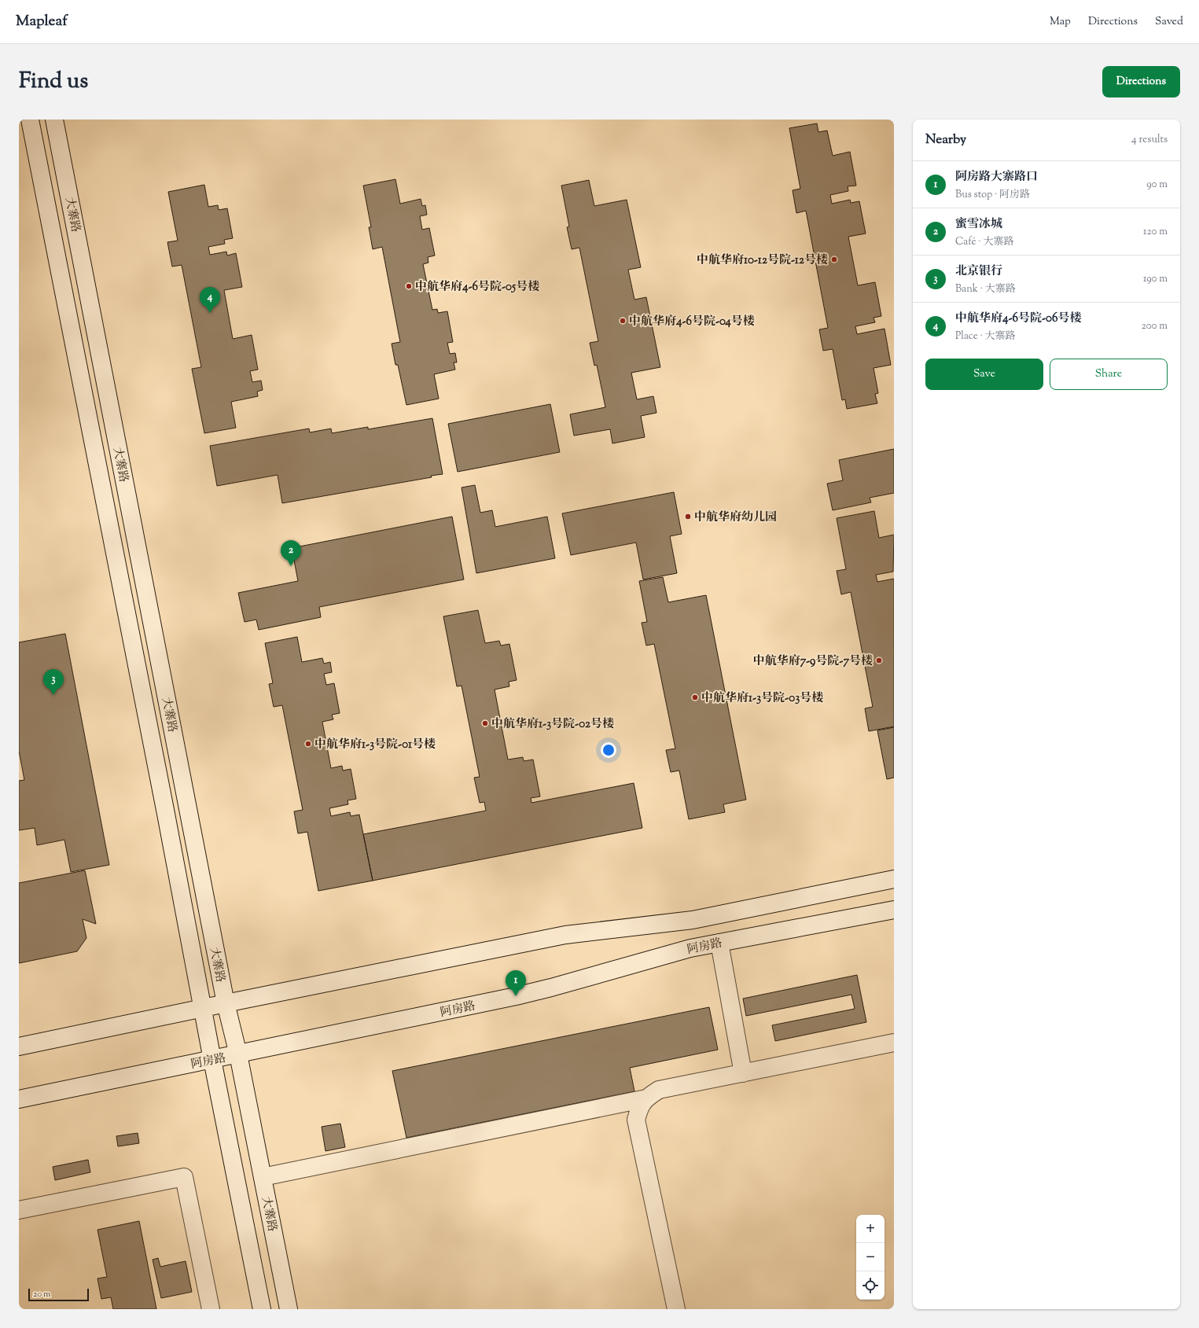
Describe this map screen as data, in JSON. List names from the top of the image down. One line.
{"streets":{"main road":["大寨路","阿房路"]},"crossings":[["大寨路","阿房路"]],"places":["中航华府10-12号院-12号楼","中航华府4-6号院-05号楼","中航华府4-6号院-04号楼","中航华府幼儿园","中航华府7-9号院-7号楼","中航华府1-3号院-03号楼","中航华府1-3号院-02号楼","中航华府1-3号院-01号楼"],"scale_bar":"20 m","page":{"header":"Mapleaf","nav":["Map","Directions","Saved"],"title":"Find us","buttons":["Directions",["Save","Share"]],"heading":["Nearby","4 results"],"list":[{"mark":"1","name":"阿房路大寨路口","note":"Bus stop · 阿房路","value":"90 m"},{"mark":"2","name":"蜜雪冰城","note":"Café · 大寨路","value":"120 m"},{"mark":"3","name":"北京银行","note":"Bank · 大寨路","value":"190 m"},{"mark":"4","name":"中航华府4-6号院-06号楼","note":"Place · 大寨路","value":"200 m"}],"pins":["4","2","3","1"],"map_buttons":["+","−"],"scale":"20 m"}}
